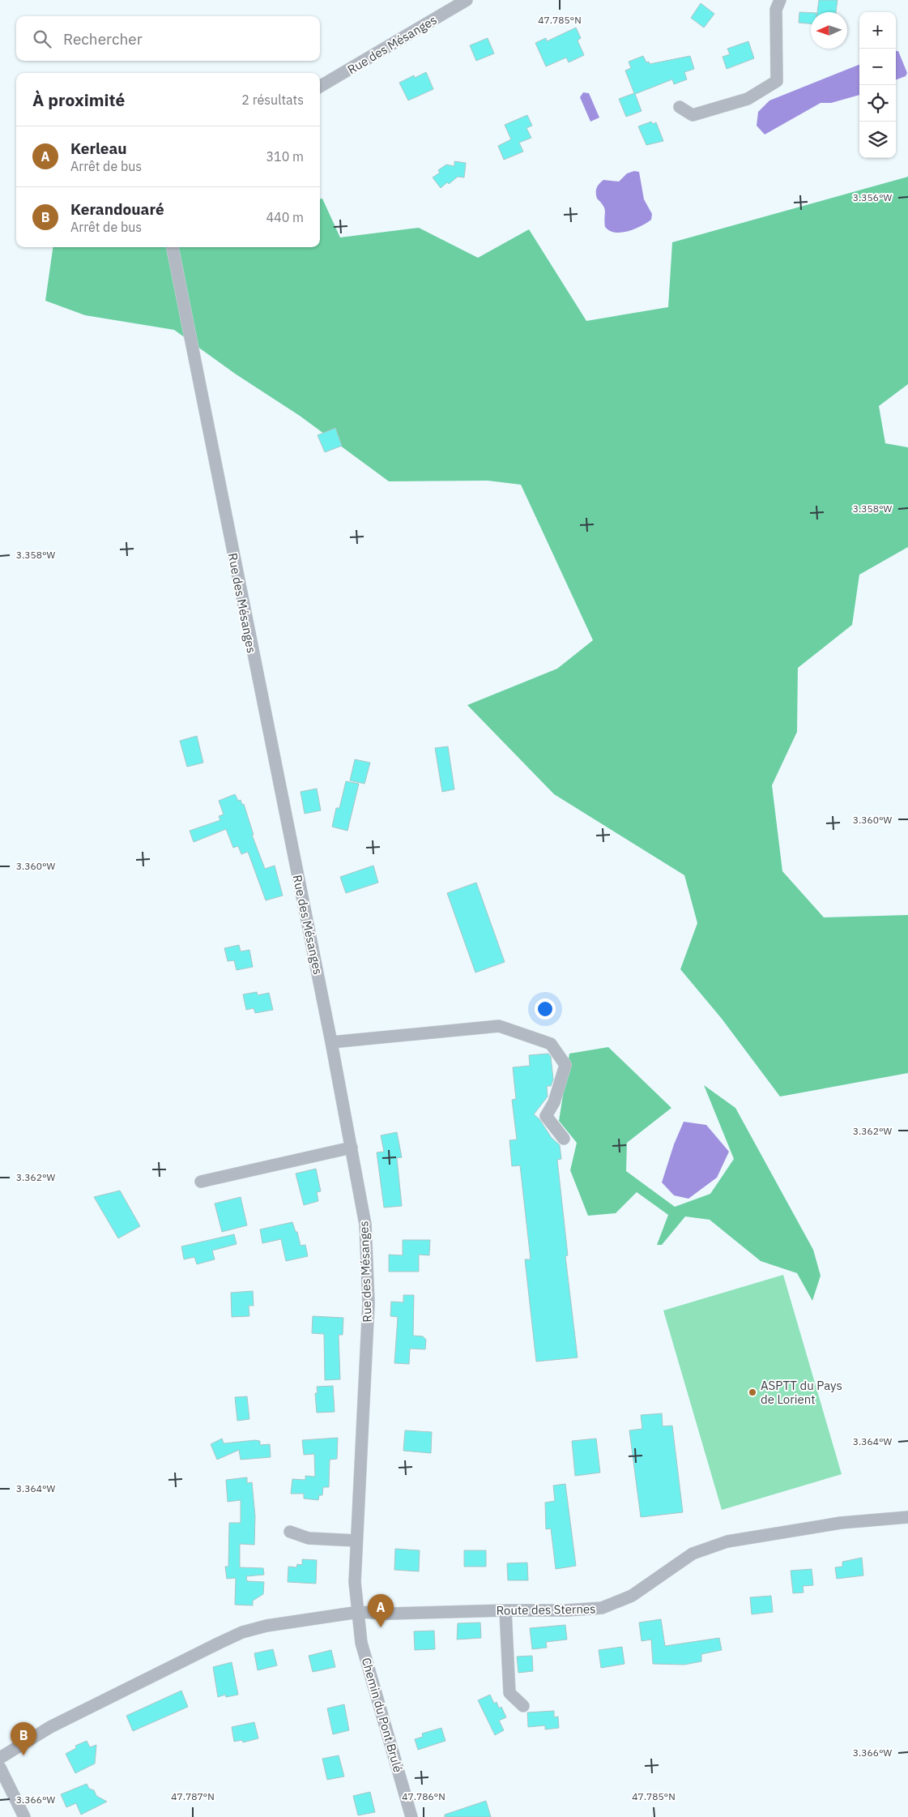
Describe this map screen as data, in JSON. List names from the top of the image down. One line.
{"streets":{"street":["Rue des Mésanges","Route des Sternes","Chemin du Pont Brulé"]},"crossings":[["Rue des Mésanges","Route des Sternes"],["Rue des Mésanges","Chemin du Pont Brulé"],["Route des Sternes","Chemin du Pont Brulé"]],"places":["ASPTT du Pays de Lorient"],"north":"left","page":{"map_buttons":["+","−"],"search":"Rechercher","heading":["À proximité","2 résultats"],"list":[{"mark":"A","name":"Kerleau","note":"Arrêt de bus","value":"310 m"},{"mark":"B","name":"Kerandouaré","note":"Arrêt de bus","value":"440 m"}],"pins":["A","B"]},"coordinates":["47.785°N","3.356°W","3.358°W","3.360°W","3.362°W","3.364°W","3.366°W","47.787°N","47.786°N"]}
